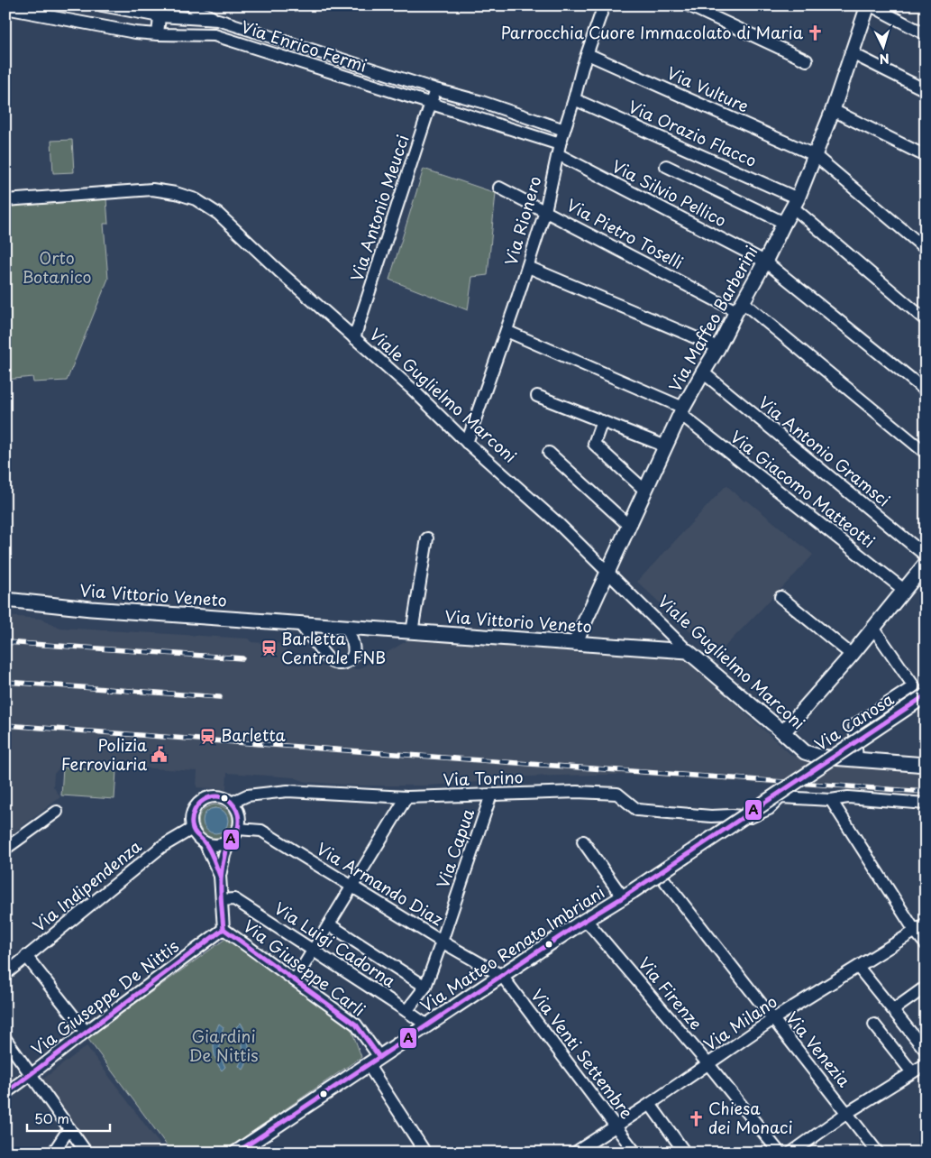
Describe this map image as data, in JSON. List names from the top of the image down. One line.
{"streets":{"street":["Via Enrico Fermi","Via Vulture","Via Orazio Flacco","Via Silvio Pellico","Via Antonio Meucci","Via Rionero","Via Pietro Toselli","Via Maffeo Barberini","Viale Guglielmo Marconi","Via Antonio Gramsci","Via Giacomo Matteotti","Via Vittorio Veneto","Via Canosa","Via Torino","Via Capua","Via Armando Diaz","Via Indipendenza","Via Luigi Cadorna","Via Matteo Renato Imbriani","Via Giuseppe Carli","Via Firenze","Via Giuseppe De Nittis","Via Milano","Via Venezia","Via Venti Settembre"]},"crossings":[["Via Enrico Fermi","Via Silvio Pellico"],["Via Enrico Fermi","Via Antonio Meucci"],["Via Enrico Fermi","Via Rionero"],["Via Vulture","Via Rionero"],["Via Vulture","Via Maffeo Barberini"],["Via Orazio Flacco","Via Rionero"],["Via Orazio Flacco","Via Maffeo Barberini"],["Via Silvio Pellico","Via Rionero"],["Via Silvio Pellico","Via Maffeo Barberini"],["Via Antonio Meucci","Viale Guglielmo Marconi"],["Via Rionero","Via Pietro Toselli"],["Via Rionero","Viale Guglielmo Marconi"],["Via Rionero","Via Giacomo Matteotti"],["Via Pietro Toselli","Via Maffeo Barberini"],["Via Maffeo Barberini","Viale Guglielmo Marconi"],["Via Maffeo Barberini","Via Antonio Gramsci"],["Via Maffeo Barberini","Via Giacomo Matteotti"],["Via Maffeo Barberini","Via Vittorio Veneto"],["Viale Guglielmo Marconi","Via Vittorio Veneto"],["Via Canosa","Via Matteo Renato Imbriani"],["Via Torino","Via Capua"],["Via Torino","Via Armando Diaz"],["Via Torino","Via Indipendenza"],["Via Capua","Via Armando Diaz"],["Via Capua","Via Luigi Cadorna"],["Via Armando Diaz","Via Indipendenza"],["Via Armando Diaz","Via Matteo Renato Imbriani"],["Via Armando Diaz","Via Venti Settembre"],["Via Luigi Cadorna","Via Matteo Renato Imbriani"],["Via Matteo Renato Imbriani","Via Giuseppe Carli"],["Via Matteo Renato Imbriani","Via Firenze"],["Via Matteo Renato Imbriani","Via Venti Settembre"],["Via Giuseppe Carli","Via Giuseppe De Nittis"],["Via Firenze","Via Milano"],["Via Milano","Via Venezia"],["Via Milano","Via Venti Settembre"]],"parks":["Orto Botanico","Giardini De Nittis"],"places":{"church":["Parrocchia Cuore Immacolato di Maria","Chiesa dei Monaci"],"station":["Barletta Centrale FNB","Barletta"],"public building":["Polizia Ferroviaria"]},"lines":["transit line A"],"scale_bar":"50 m","north":"bottom"}
